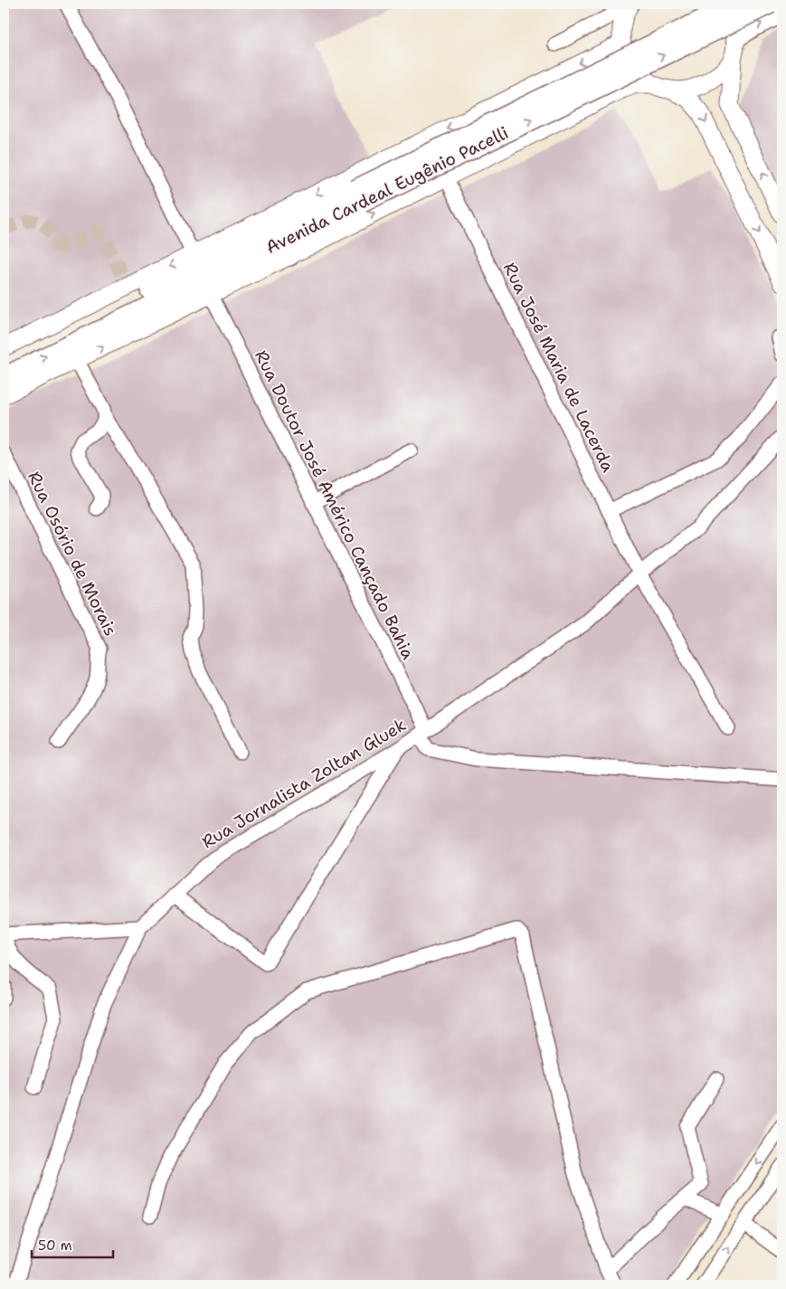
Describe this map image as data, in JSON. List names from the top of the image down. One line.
{"streets":{"highway":["Avenida Cardeal Eugênio Pacelli"],"street":["Rua José Maria de Lacerda","Rua Doutor José Américo Cançado Bahia","Rua Osório de Morais","Rua Jornalista Zoltan Gluek"]},"crossings":[["Avenida Cardeal Eugênio Pacelli","Rua José Maria de Lacerda"],["Avenida Cardeal Eugênio Pacelli","Rua Doutor José Américo Cançado Bahia"],["Rua José Maria de Lacerda","Rua Jornalista Zoltan Gluek"],["Rua Doutor José Américo Cançado Bahia","Rua Jornalista Zoltan Gluek"]],"scale_bar":"50 m"}
